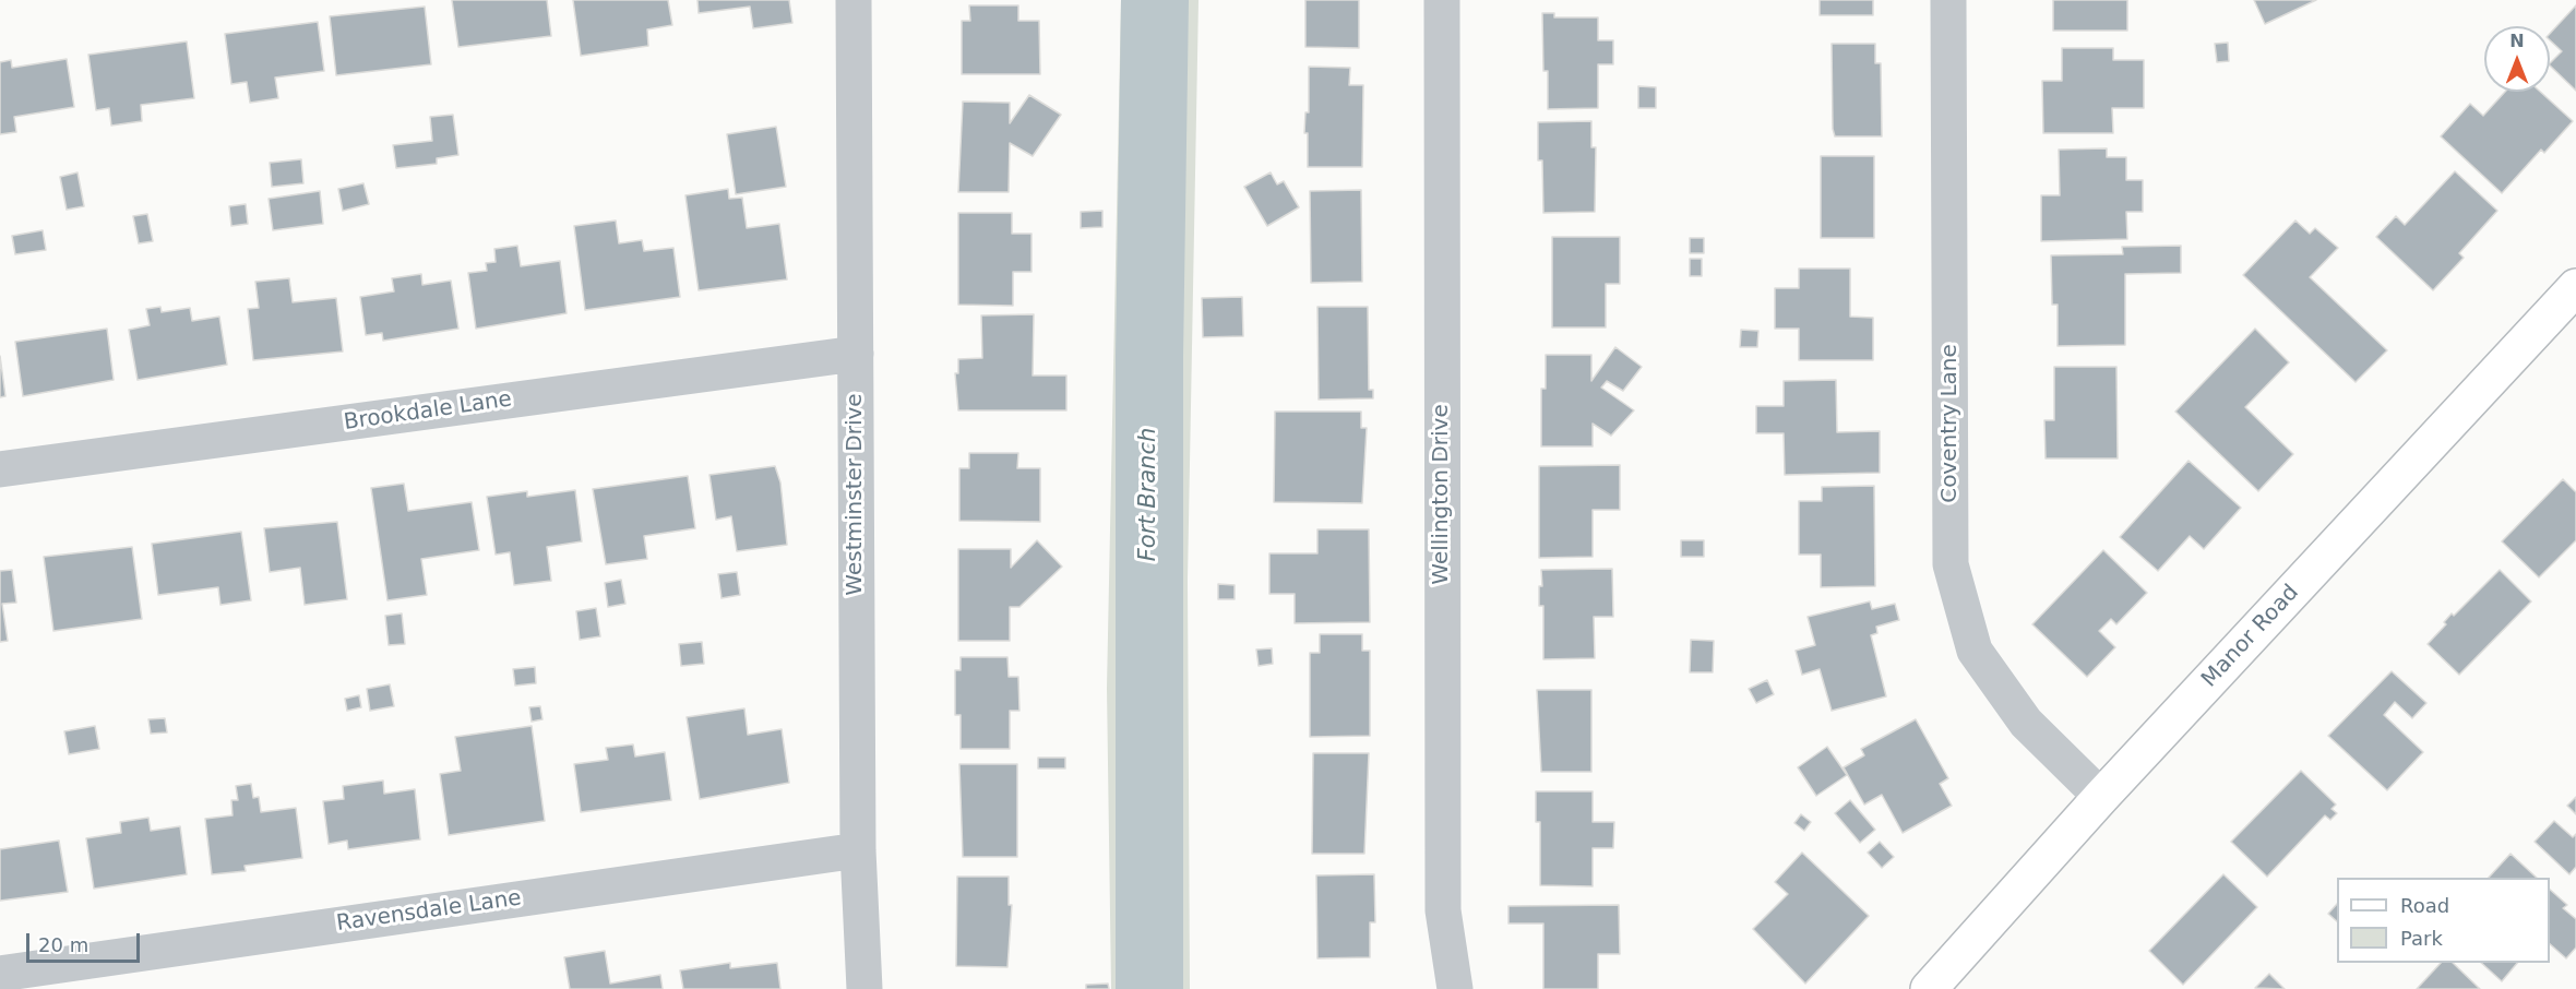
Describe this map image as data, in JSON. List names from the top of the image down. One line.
{"streets":{"main road":["Manor Road"],"street":["Brookdale Lane","Coventry Lane","Westminster Drive","Wellington Drive","Ravensdale Lane"]},"crossings":[["Brookdale Lane","Westminster Drive"],["Coventry Lane","Manor Road"],["Westminster Drive","Ravensdale Lane"]],"water":["Fort Branch"],"legend":["Road","Park"],"scale_bar":"20 m","north":"top"}
